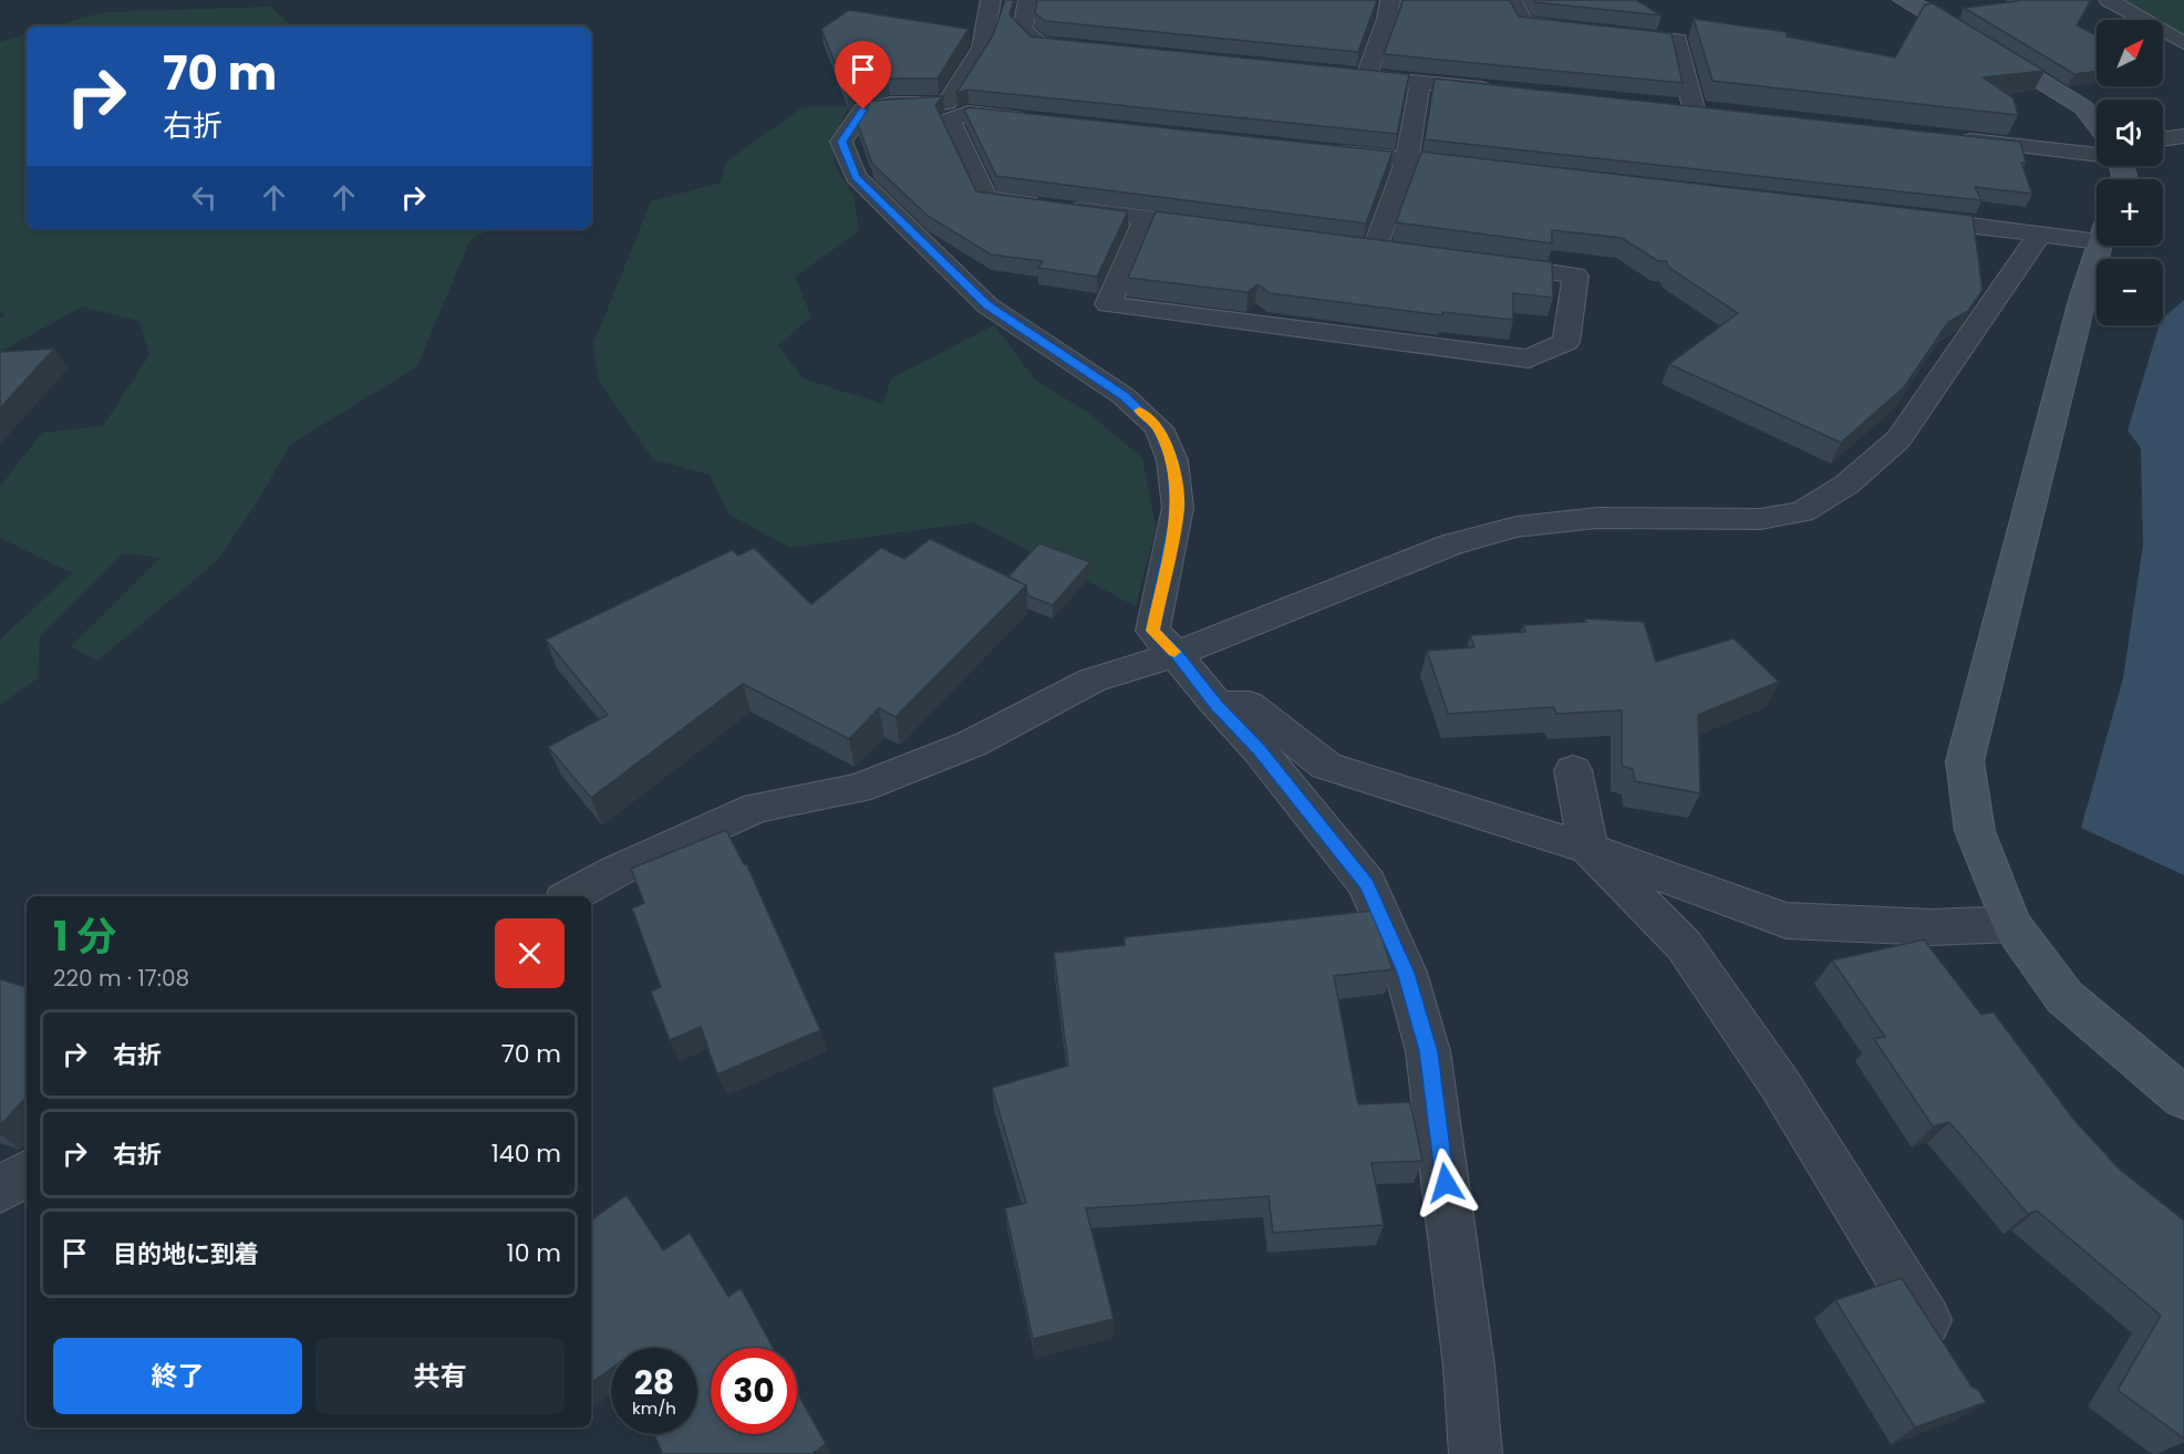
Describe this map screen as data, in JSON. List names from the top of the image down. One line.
{"north":"top right","page":{"map_buttons":["+","−"],"turn":["70 m","右折"],"heading":["1 分","220 m · 17:08"],"list":[{"name":"右折","value":"70 m"},{"name":"右折","value":"140 m"},{"name":"目的地に到着","value":"10 m"}],"buttons":["終了","共有"],"speed":"28 km/h","limit":"30"}}
